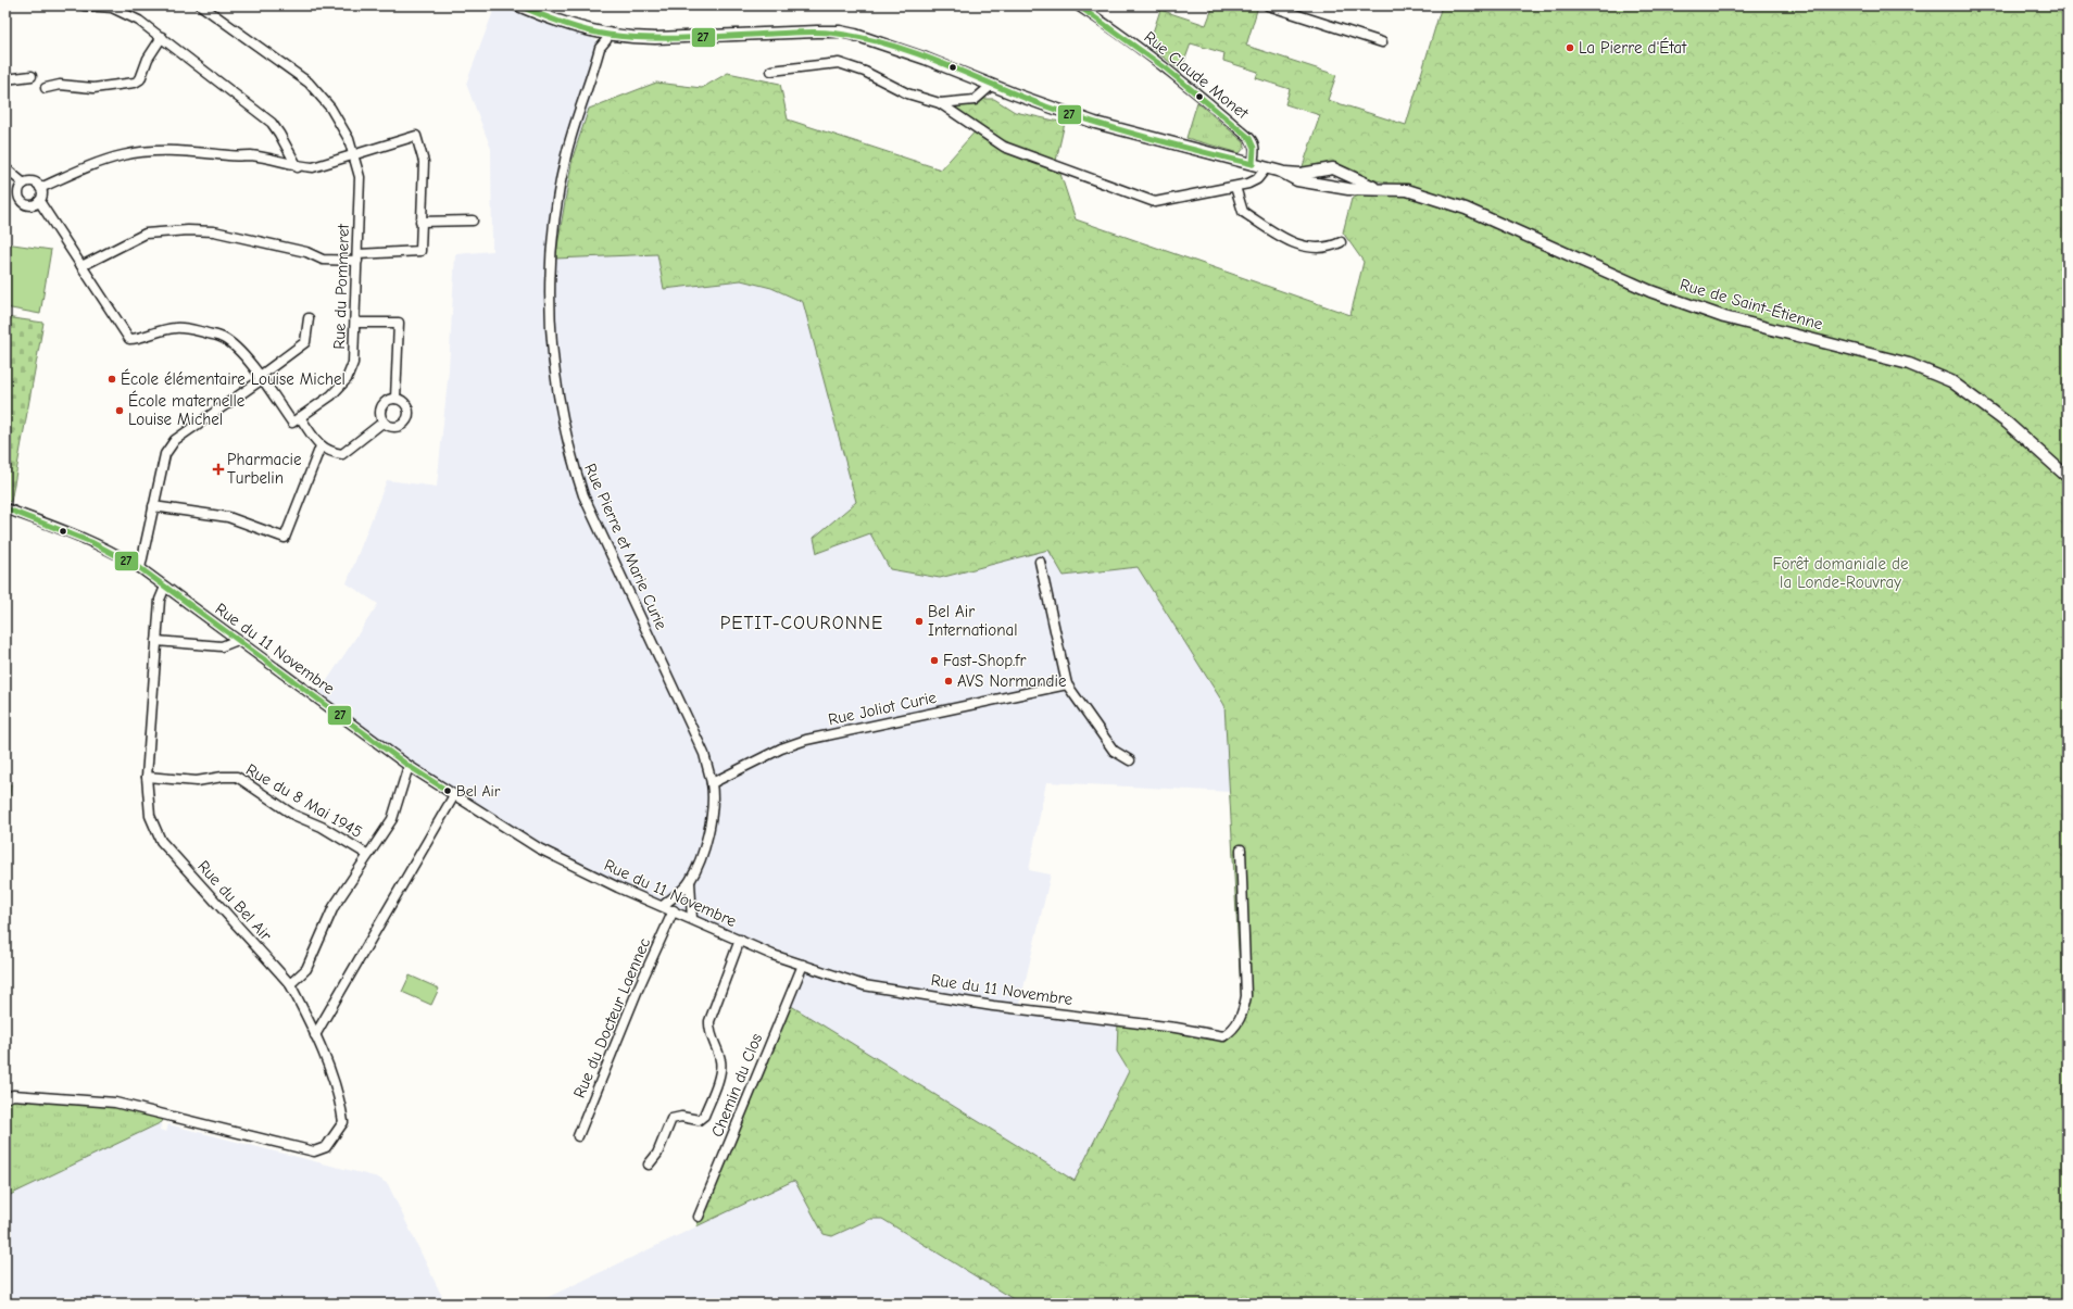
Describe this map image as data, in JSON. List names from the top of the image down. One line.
{"streets":{"street":["Rue Claude Monet","Rue du Pommeret","Rue de Saint-Étienne","Rue Pierre et Marie Curie","Rue du 11 Novembre","Rue Joliot Curie","Rue du 8 Mai 1945","Rue du Bel Air","Rue du Docteur Laennec","Chemin du Clos"]},"crossings":[["Rue Pierre et Marie Curie","Rue du 11 Novembre"],["Rue Pierre et Marie Curie","Rue Joliot Curie"],["Rue du 11 Novembre","Rue du Bel Air"],["Rue du 11 Novembre","Rue du Docteur Laennec"],["Rue du 11 Novembre","Chemin du Clos"],["Rue du 8 Mai 1945","Rue du Bel Air"]],"districts":["PETIT-COURONNE"],"parks":["Forêt domaniale de la Londe-Rouvray"],"places":{"other":["La Pierre d'État","École élémentaire Louise Michel","École maternelle Louise Michel","Bel Air International","Fast-Shop.fr","AVS Normandie","Bel Air"],"health":["Pharmacie Turbelin"]},"lines":["transit line 27"]}
